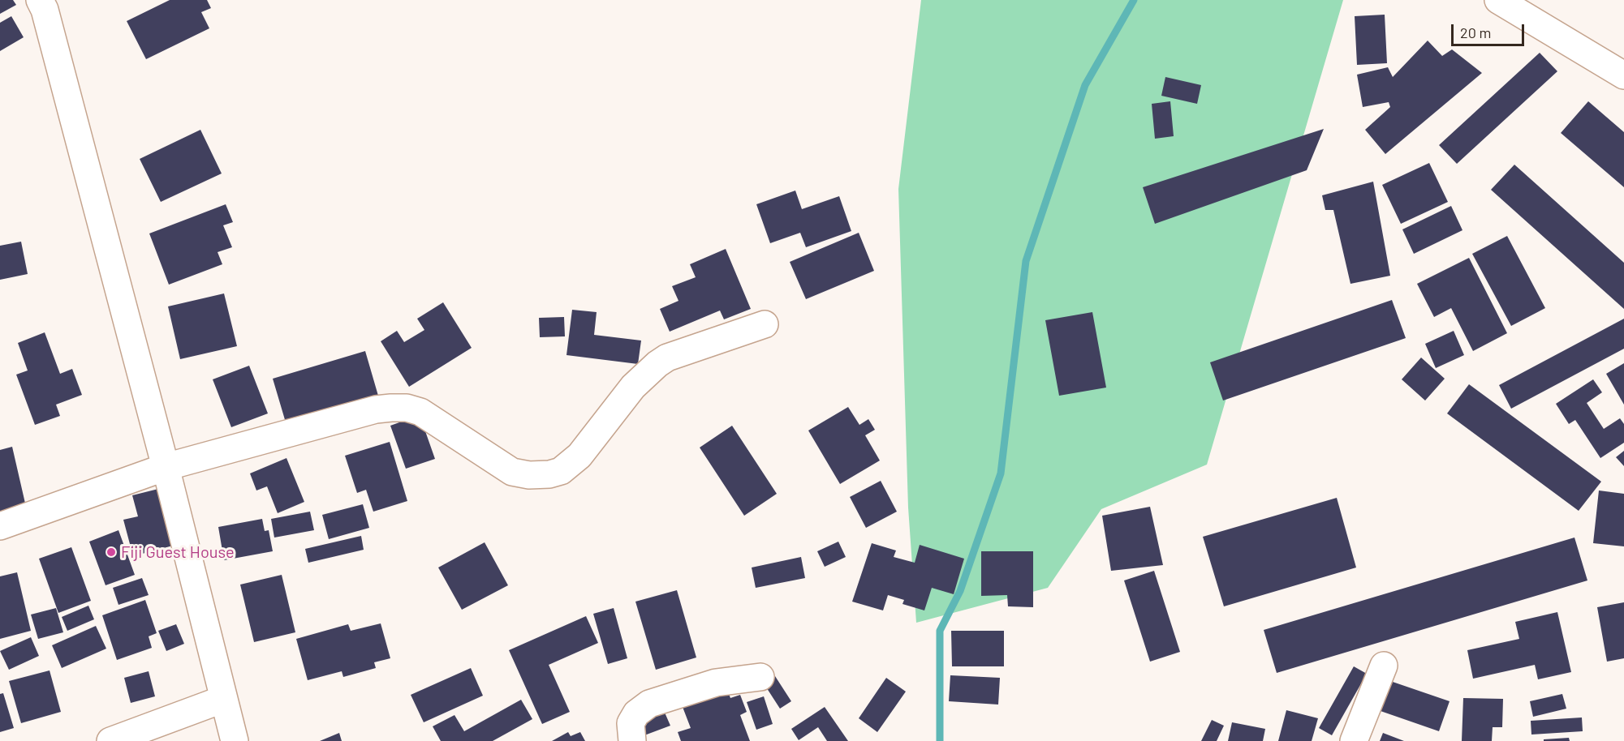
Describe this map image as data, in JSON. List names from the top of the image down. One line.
{"places":["Fiji Guest House"],"scale_bar":"20 m"}
